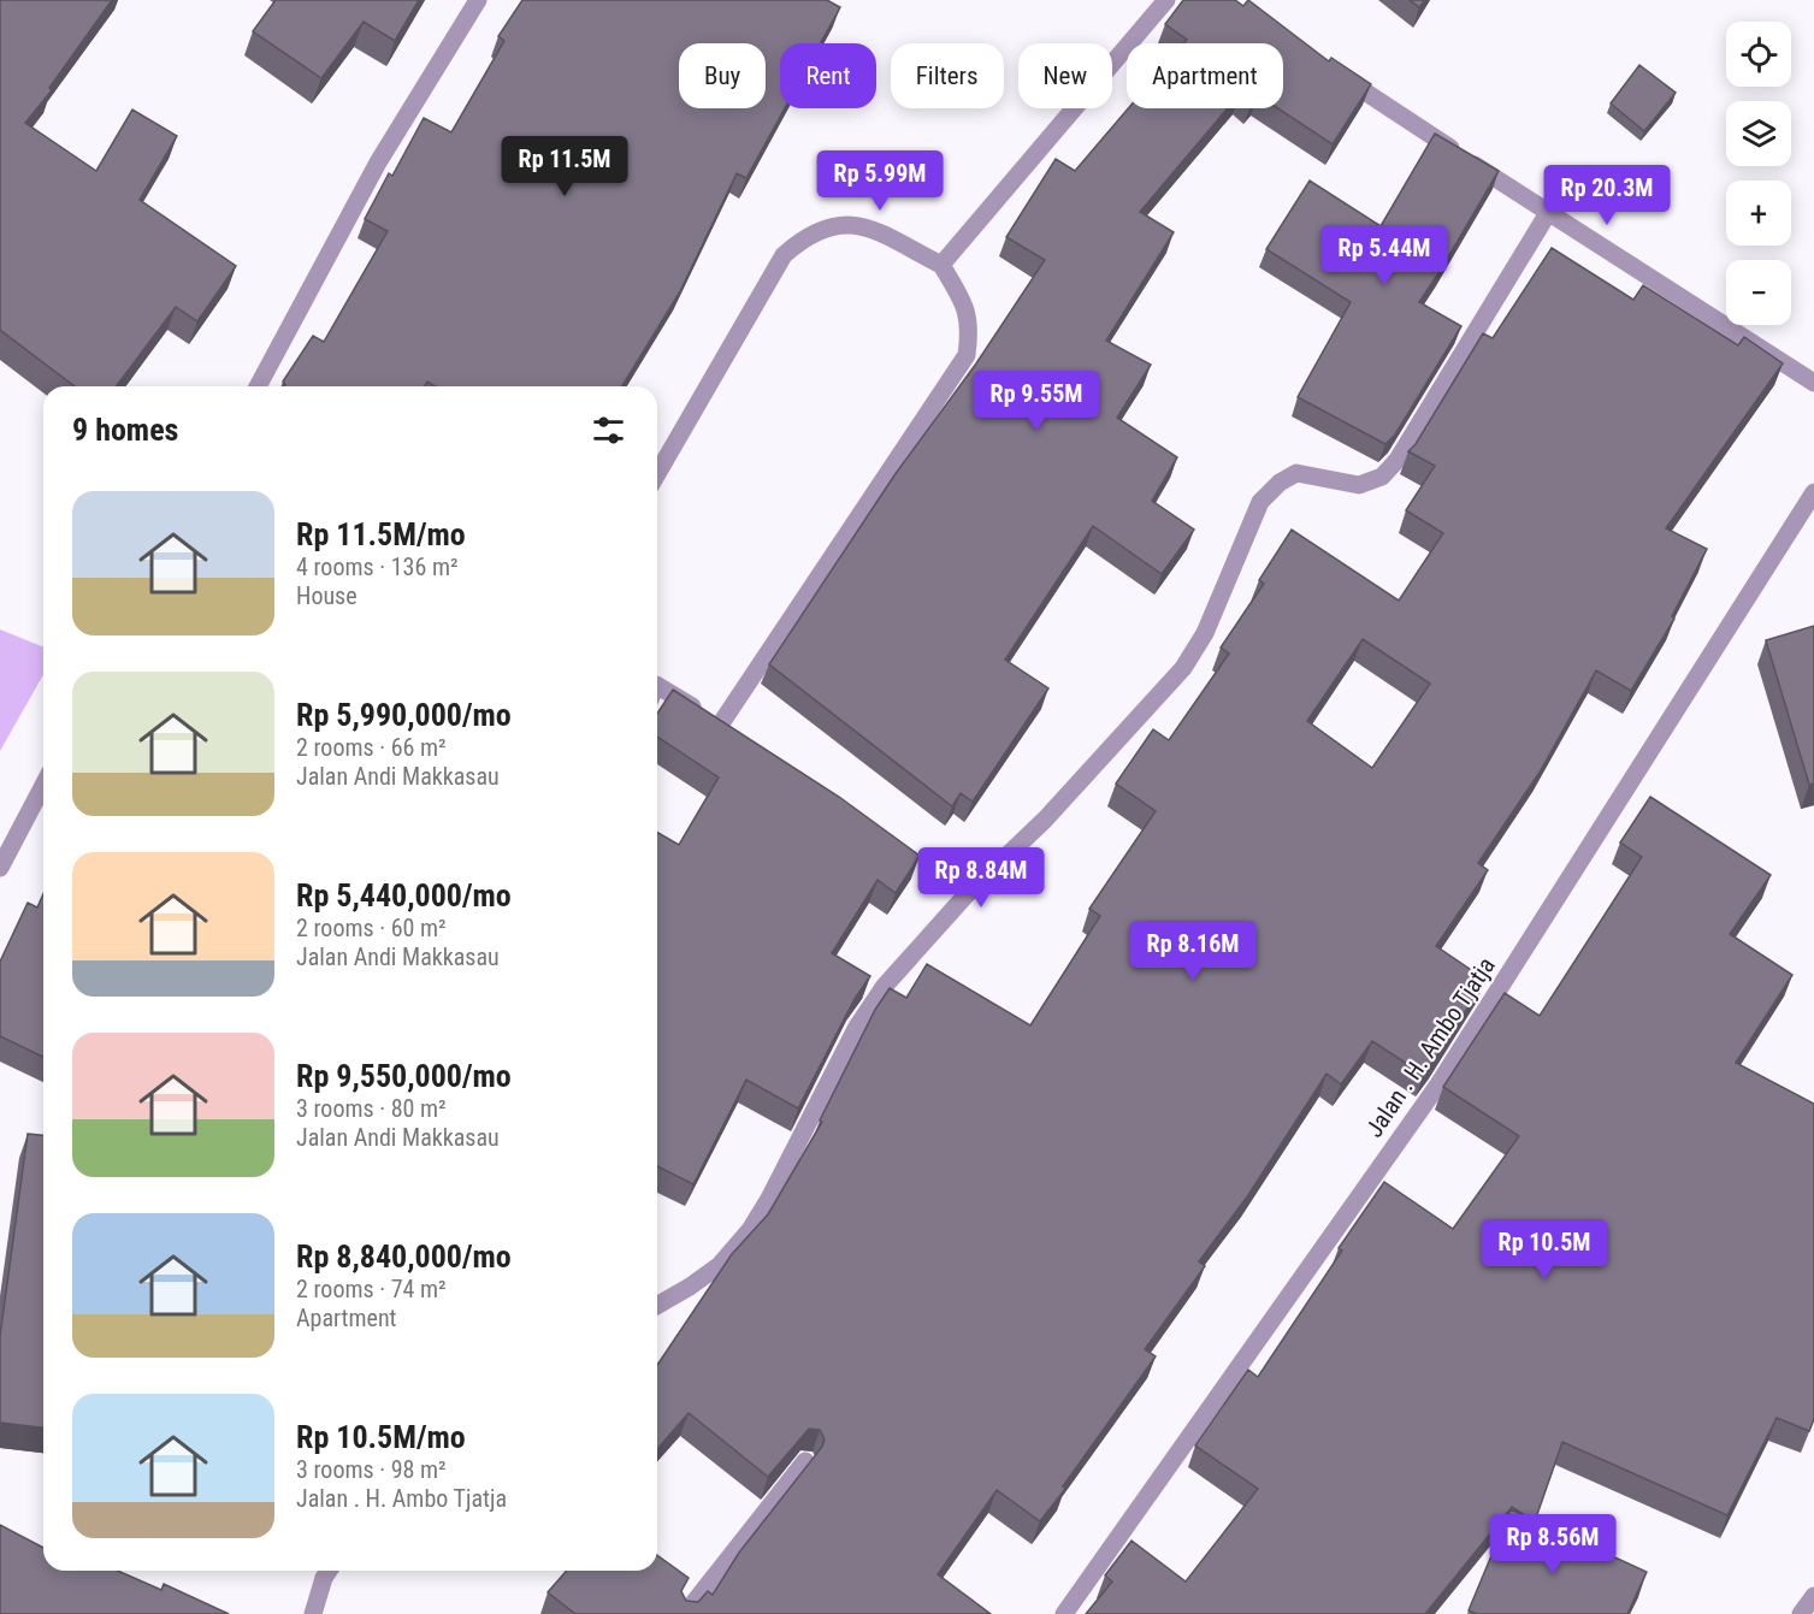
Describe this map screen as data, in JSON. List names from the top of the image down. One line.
{"streets":{"street":["Jalan . H. Ambo Tjatja"]},"page":{"map_buttons":["+","−"],"chip":["Buy","Rent","Filters","New","Apartment"],"price":["Rp 11.5M","Rp 5.99M","Rp 20.3M","Rp 5.44M","Rp 9.55M","Rp 8.84M","Rp 8.16M","Rp 10.5M","Rp 8.56M"],"heading":"9 homes","list":[{"name":"Rp 11.5M/mo","note":"4 rooms · 136 m² · House"},{"name":"Rp 5,990,000/mo","note":"2 rooms · 66 m² · Jalan Andi Makkasau"},{"name":"Rp 5,440,000/mo","note":"2 rooms · 60 m² · Jalan Andi Makkasau"},{"name":"Rp 9,550,000/mo","note":"3 rooms · 80 m² · Jalan Andi Makkasau"},{"name":"Rp 8,840,000/mo","note":"2 rooms · 74 m² · Apartment"},{"name":"Rp 10.5M/mo","note":"3 rooms · 98 m² · Jalan . H. Ambo Tjatja"}]}}
